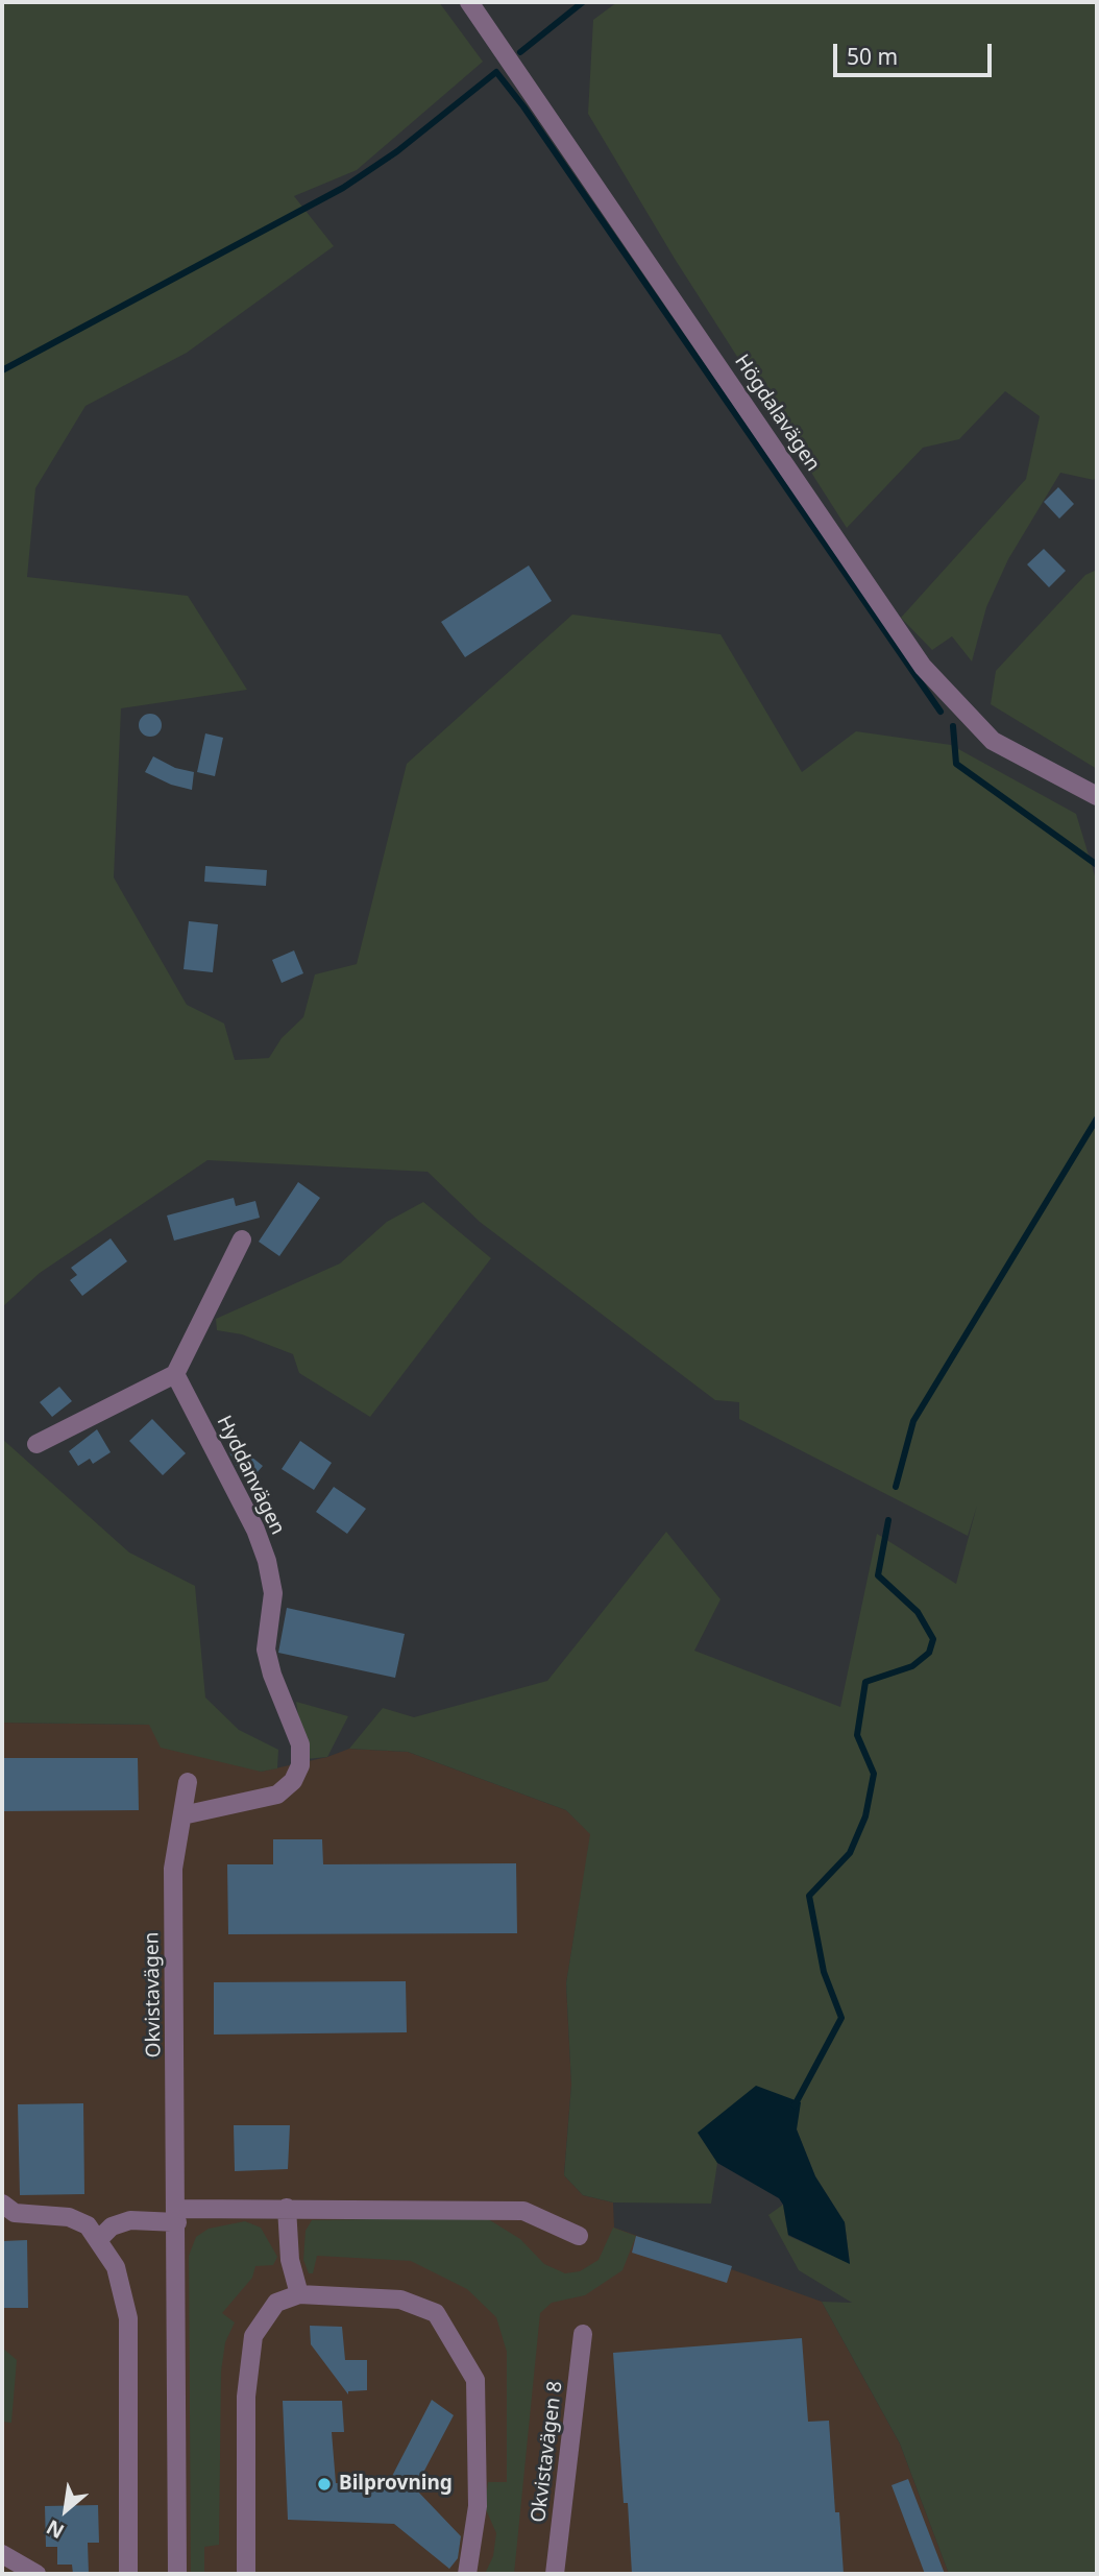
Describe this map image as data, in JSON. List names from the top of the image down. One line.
{"streets":{"street":["Högdalavägen","Hyddanvägen","Okvistavägen","Okvistavägen 8"]},"crossings":[["Hyddanvägen","Okvistavägen"]],"places":["Bilprovning"],"scale_bar":"50 m","north":"bottom left"}
